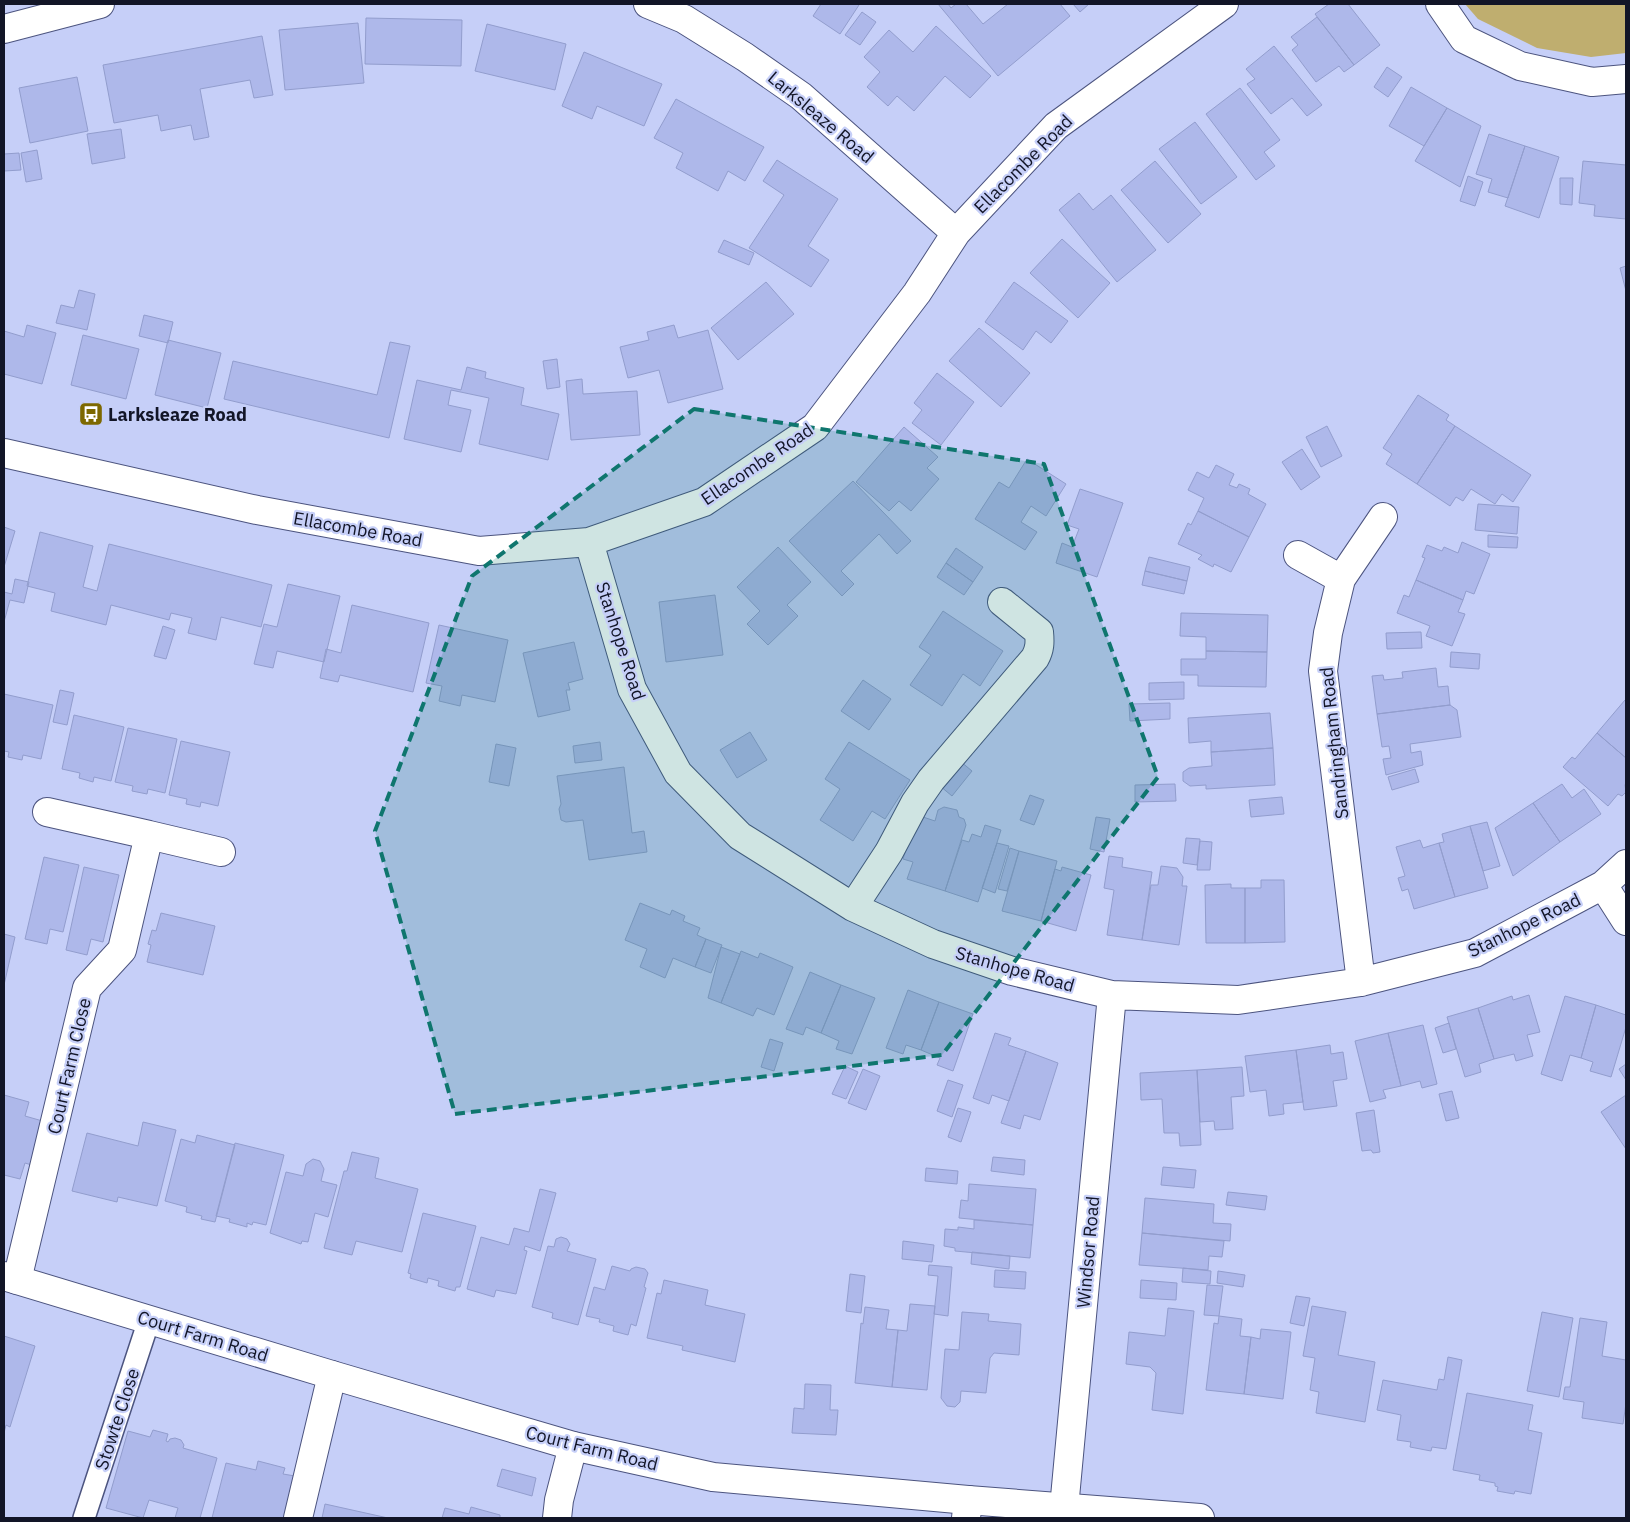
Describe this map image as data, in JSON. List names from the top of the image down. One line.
{"streets":{"street":["Larksleaze Road","Ellacombe Road","Stanhope Road","Sandringham Road","Court Farm Close","Windsor Road","Court Farm Road"],"lane":["Stowte Close"]},"crossings":[["Larksleaze Road","Ellacombe Road"],["Ellacombe Road","Stanhope Road"],["Stanhope Road","Sandringham Road"],["Stanhope Road","Windsor Road"],["Court Farm Close","Court Farm Road"],["Windsor Road","Court Farm Road"],["Court Farm Road","Stowte Close"]],"places":{"bus stop":["Larksleaze Road"]}}
